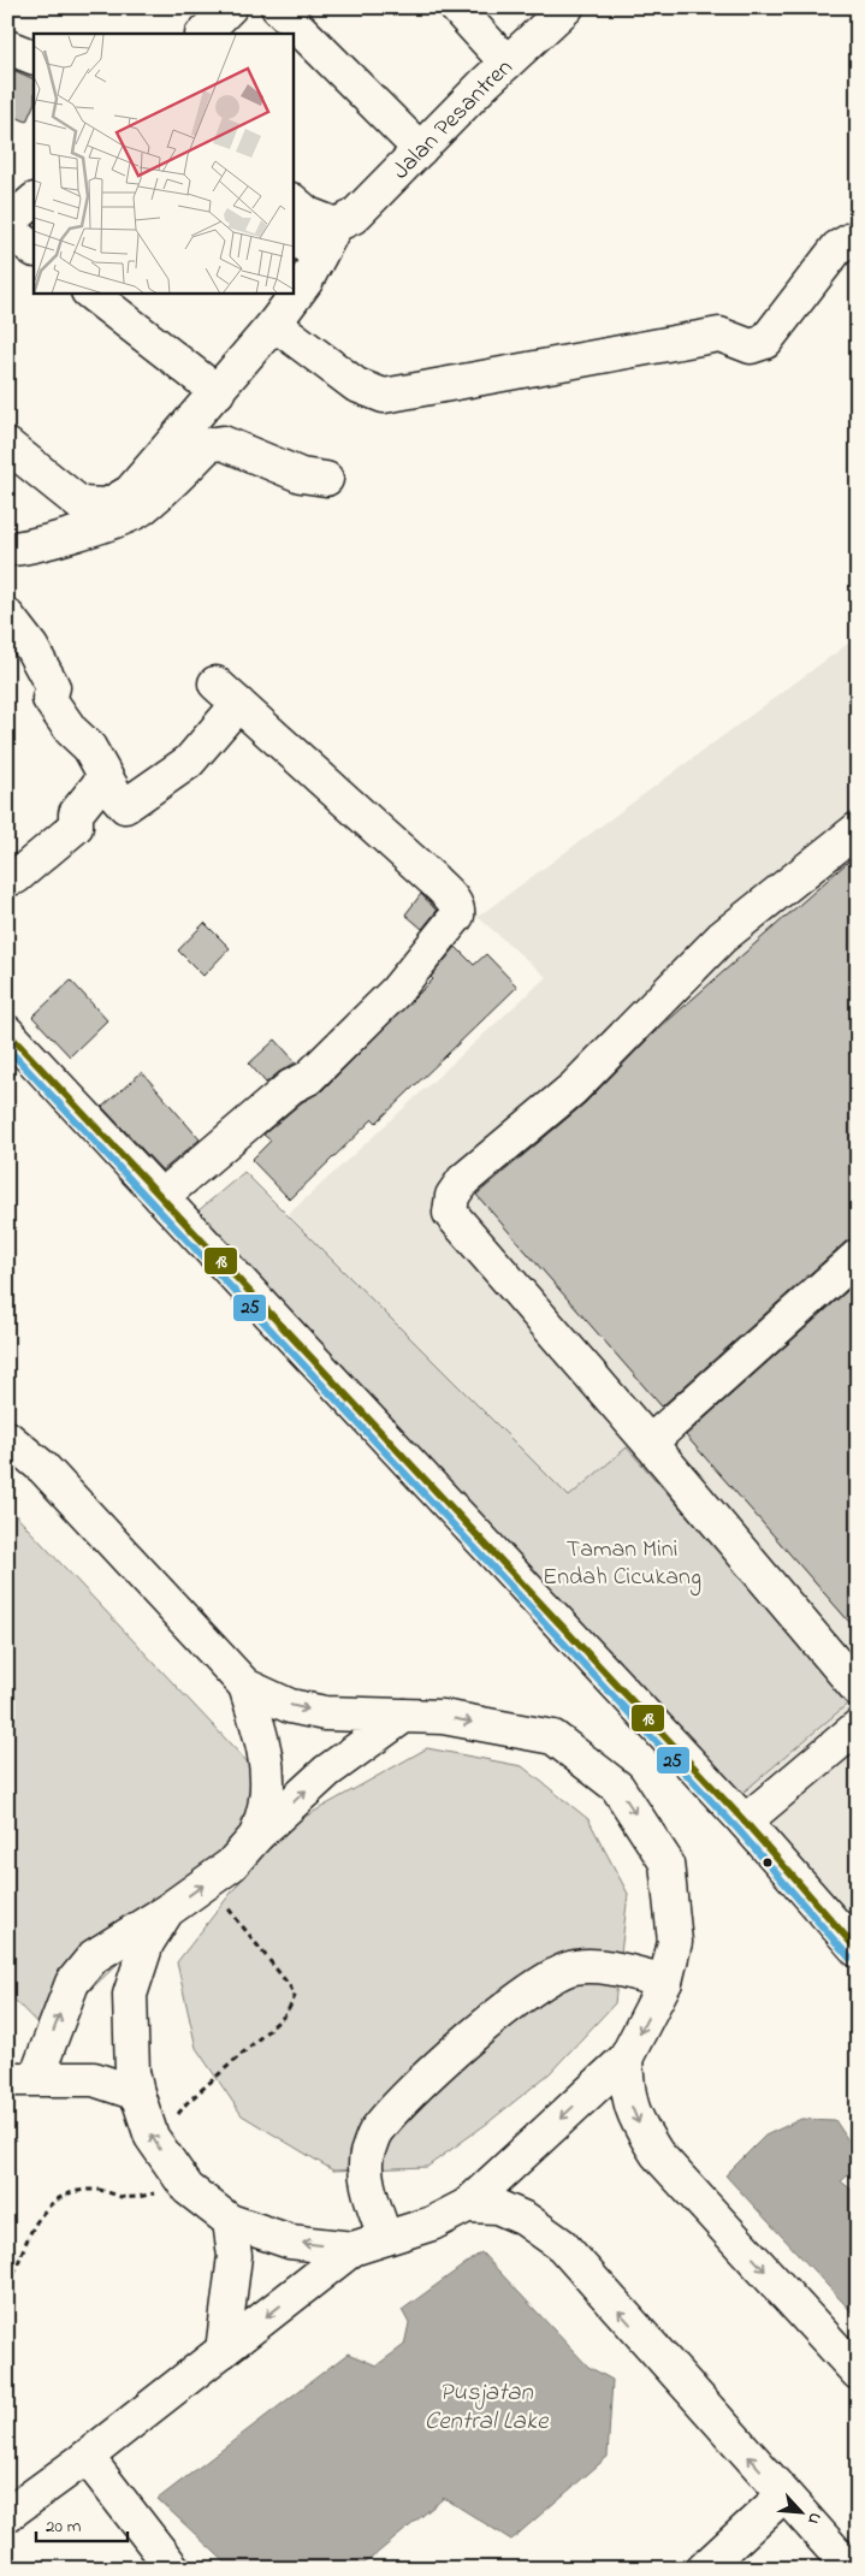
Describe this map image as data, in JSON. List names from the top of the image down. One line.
{"streets":{"street":["Jalan Pesantren"]},"water":["Pusjatan Central Lake"],"parks":["Taman Mini Endah Cicukang"],"lines":["transit line 18","transit line 25"],"scale_bar":"20 m","north":"bottom right"}
